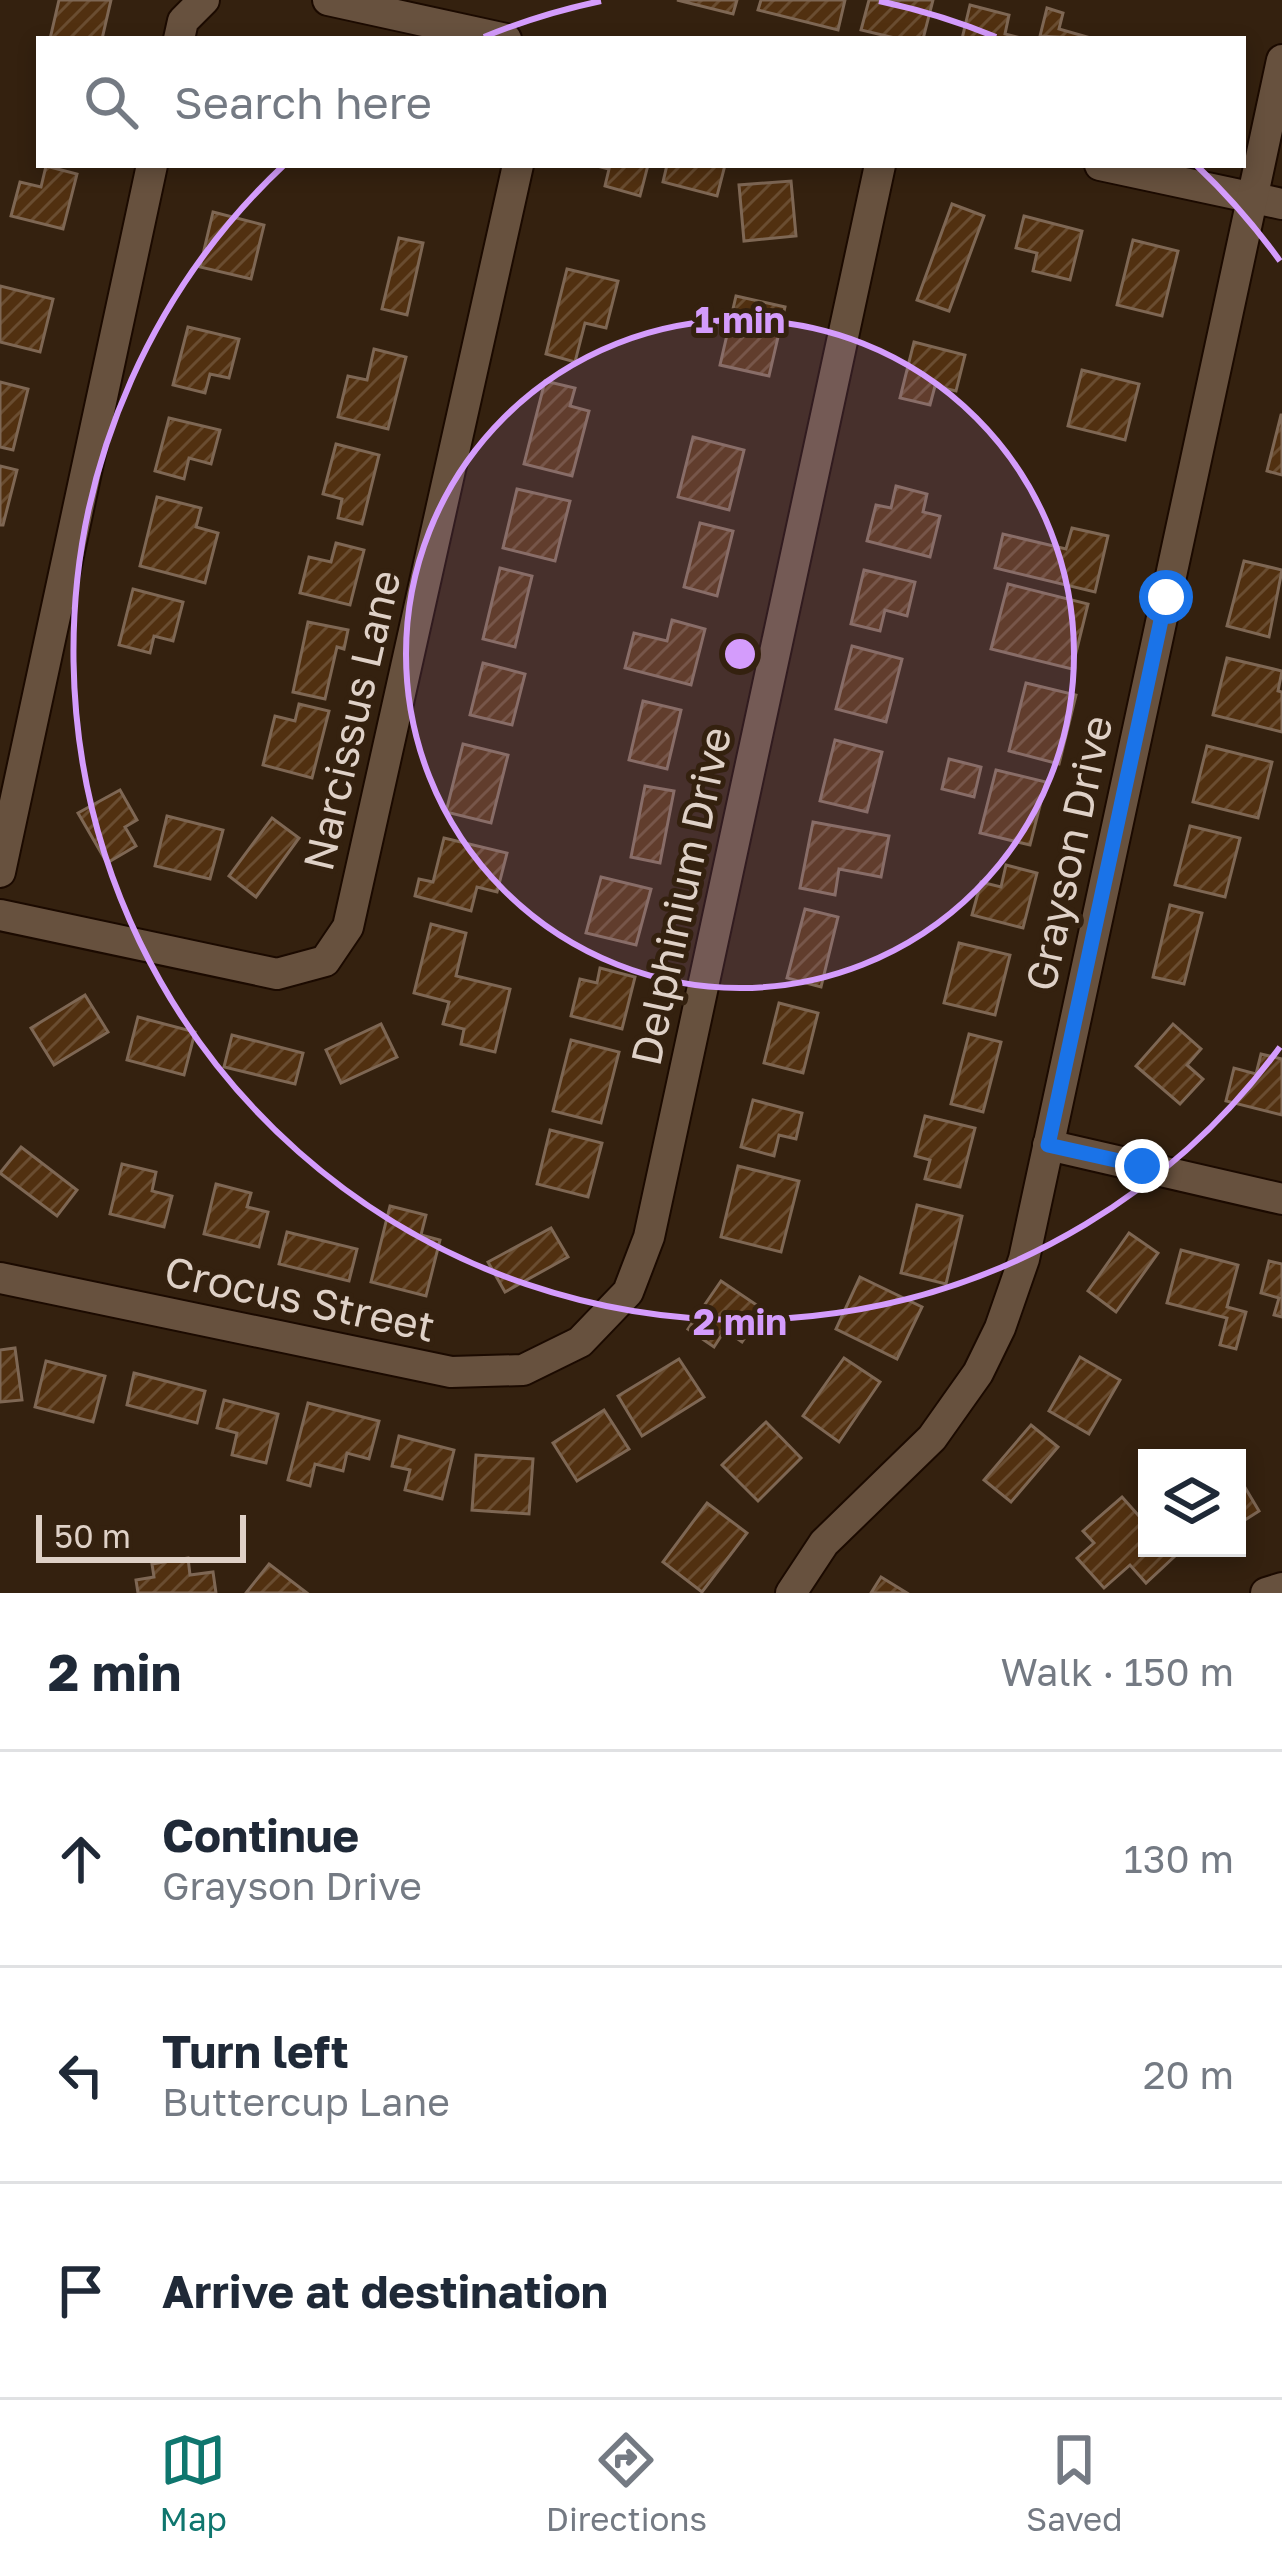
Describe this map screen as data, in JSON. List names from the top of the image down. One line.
{"streets":{"street":["Narcissus Lane","Grayson Drive","Delphinium Drive","Crocus Street"]},"crossings":[["Delphinium Drive","Crocus Street"]],"scale_bar":"50 m","page":{"search":"Search here","scale":"50 m","heading":["2 min","Walk · 150 m"],"list":[["Continue","Grayson Drive","130 m"],["Turn left","Buttercup Lane","20 m"],"Arrive at destination"],"nav":["Map","Directions","Saved"]},"rings":["1 min","2 min"]}
